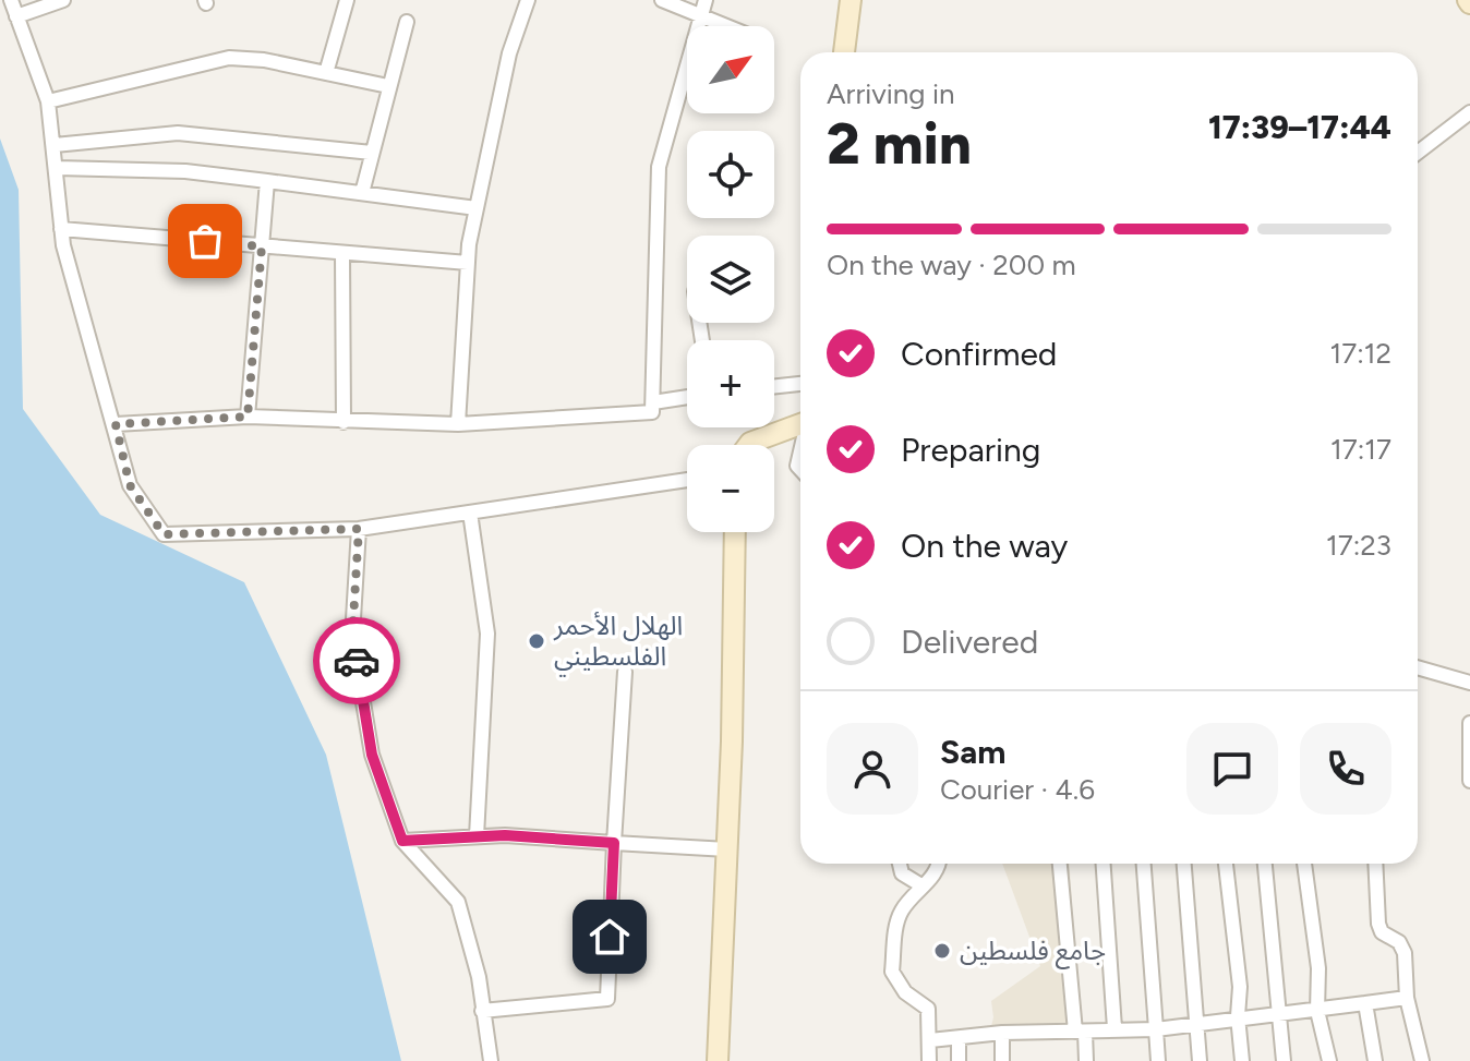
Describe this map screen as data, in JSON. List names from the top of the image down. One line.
{"places":["الهلال الأحمر الفلسطيني","جامع فلسطين"],"north":"top right","page":{"map_buttons":["+","−"],"heading":["2 min","Arriving in","17:39–17:44"],"panel":["Sam","Courier · 4.6"],"bar":"On the way · 200 m","list":[["Confirmed","17:12"],["Preparing","17:17"],["On the way","17:23"],"Delivered"]}}
